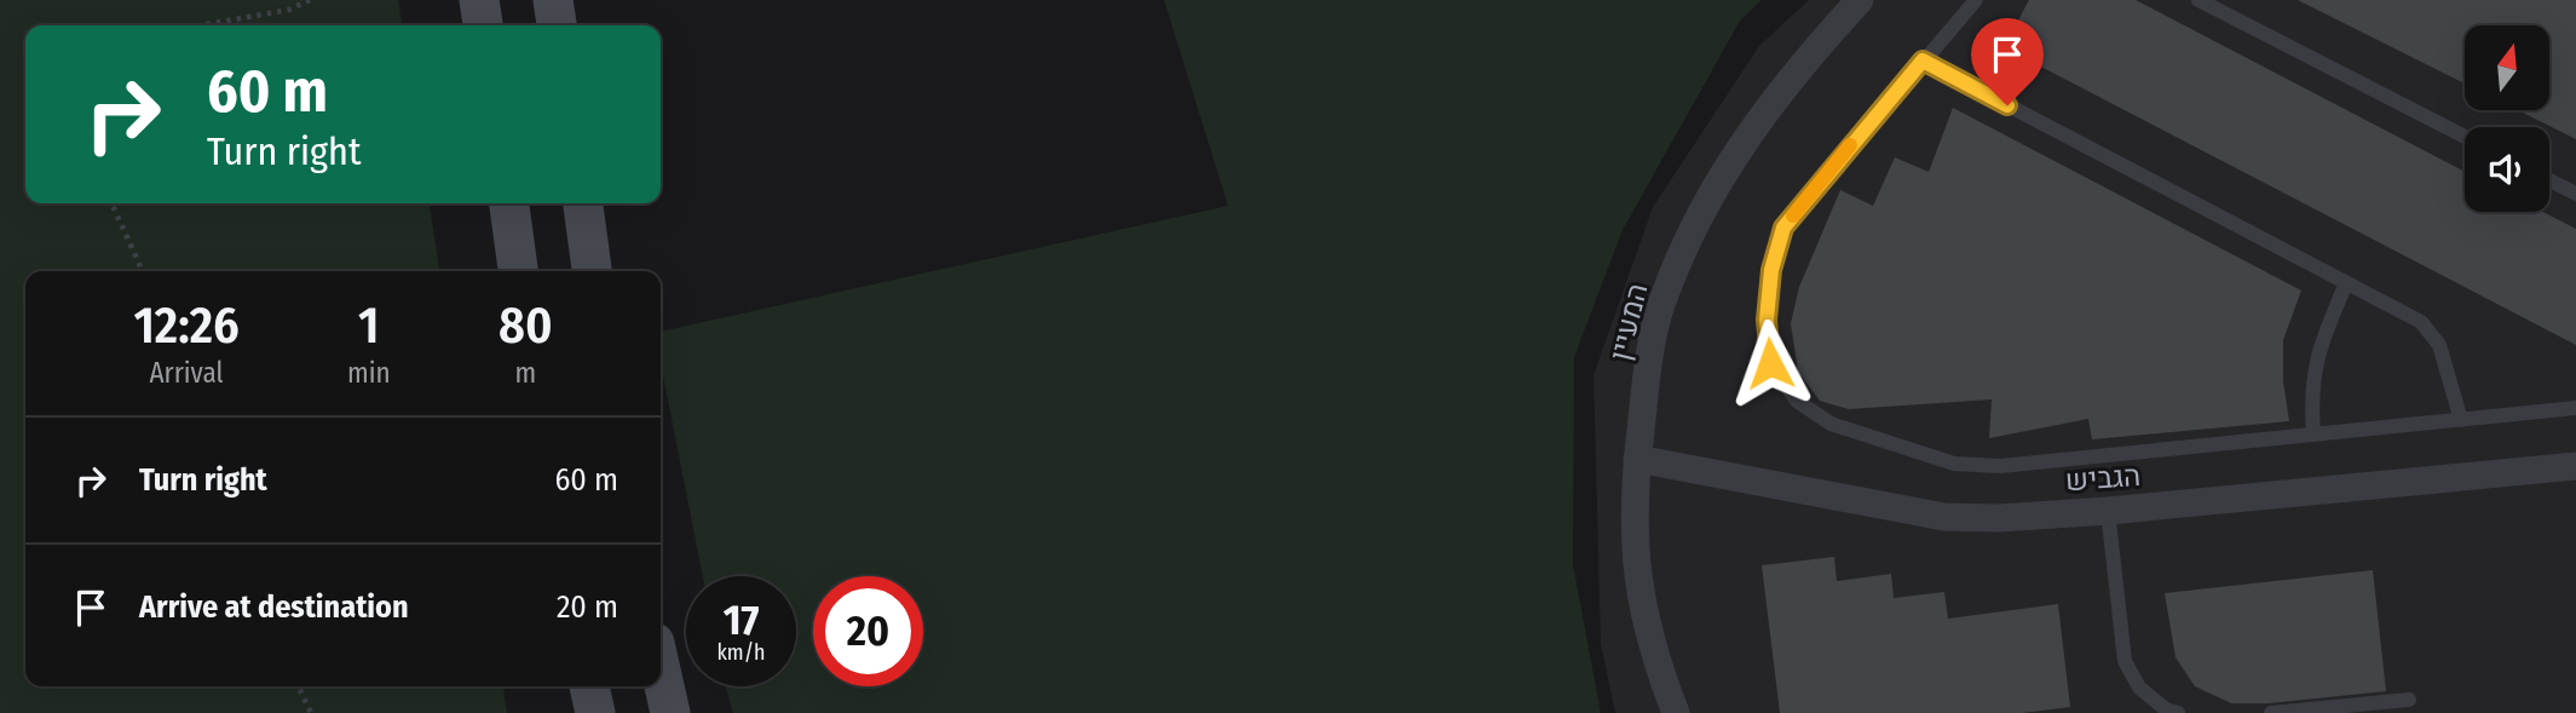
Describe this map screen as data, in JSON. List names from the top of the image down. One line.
{"streets":{"street":["המעיין","הגביש"]},"crossings":[["המעיין","הגביש"]],"north":"top","page":{"turn":["60 m","Turn right"],"eta":["12:26","Arrival","1","min","80","m"],"list":[{"name":"Turn right","value":"60 m"},{"name":"Arrive at destination","value":"20 m"}],"speed":"17 km/h","limit":"20"}}
